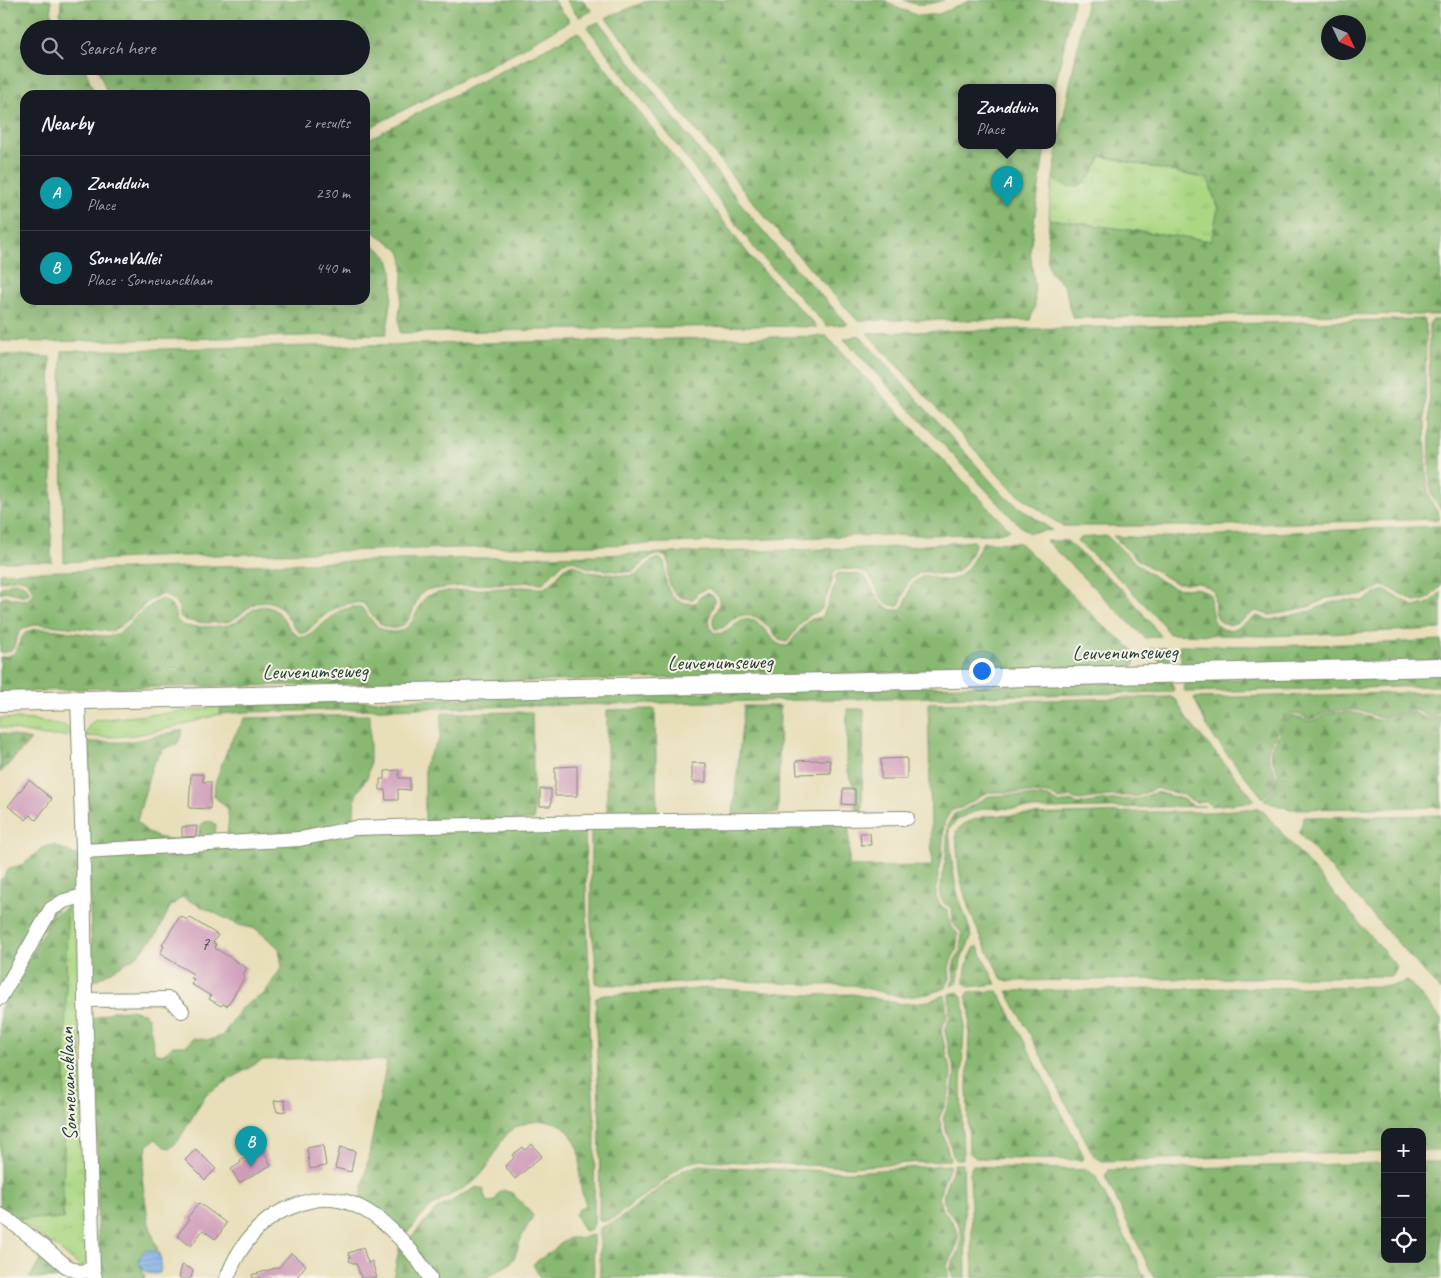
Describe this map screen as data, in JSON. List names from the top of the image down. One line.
{"streets":{"main road":["Leuvenumseweg"],"street":["Sonnevancklaan"]},"crossings":[["Leuvenumseweg","Sonnevancklaan"]],"house_numbers":["7"],"north":"bottom right","page":{"search":"Search here","popup":["Zandduin","Place"],"heading":["Nearby","2 results"],"list":[{"mark":"A","name":"Zandduin","note":"Place","value":"230 m"},{"mark":"B","name":"SonneVallei","note":"Place · Sonnevancklaan","value":"440 m"}],"pins":["A","B"],"map_buttons":["+","−"]}}
